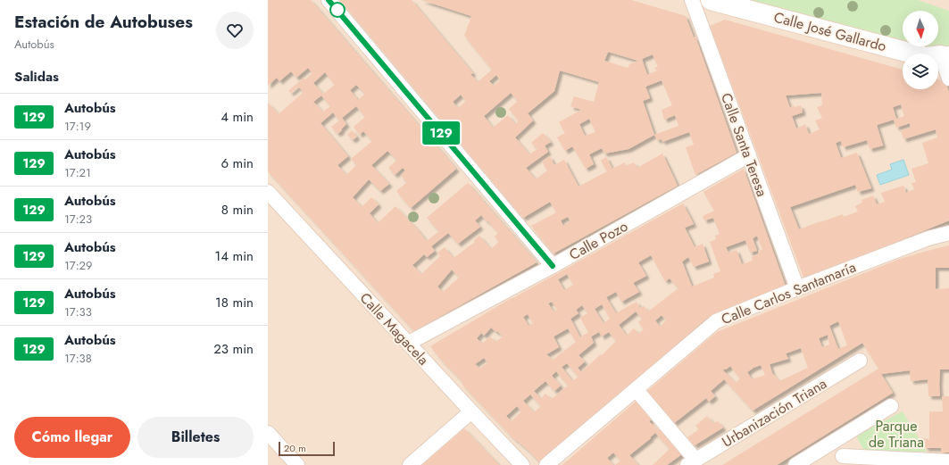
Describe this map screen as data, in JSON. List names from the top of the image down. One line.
{"streets":{"street":["Calle José Gallardo","Calle Santa Teresa","Calle Pozo","Calle Carlos Santamaría","Calle Magacela","Urbanización Triana"]},"crossings":[["Calle Santa Teresa","Calle Pozo"],["Calle Santa Teresa","Calle Carlos Santamaría"],["Calle Pozo","Calle Magacela"]],"parks":["Parque de Triana"],"lines":["bus line 129"],"scale_bar":"20 m","north":"bottom","page":{"heading":[["Estación de Autobuses","Autobús"],"Salidas"],"on_map":"129","list":[{"mark":"129","name":"Autobús","note":"17:19","value":"4 min"},{"mark":"129","name":"Autobús","note":"17:21","value":"6 min"},{"mark":"129","name":"Autobús","note":"17:23","value":"8 min"},{"mark":"129","name":"Autobús","note":"17:29","value":"14 min"},{"mark":"129","name":"Autobús","note":"17:33","value":"18 min"},{"mark":"129","name":"Autobús","note":"17:38","value":"23 min"}],"buttons":["Cómo llegar","Billetes"],"scale":"20 m"}}
